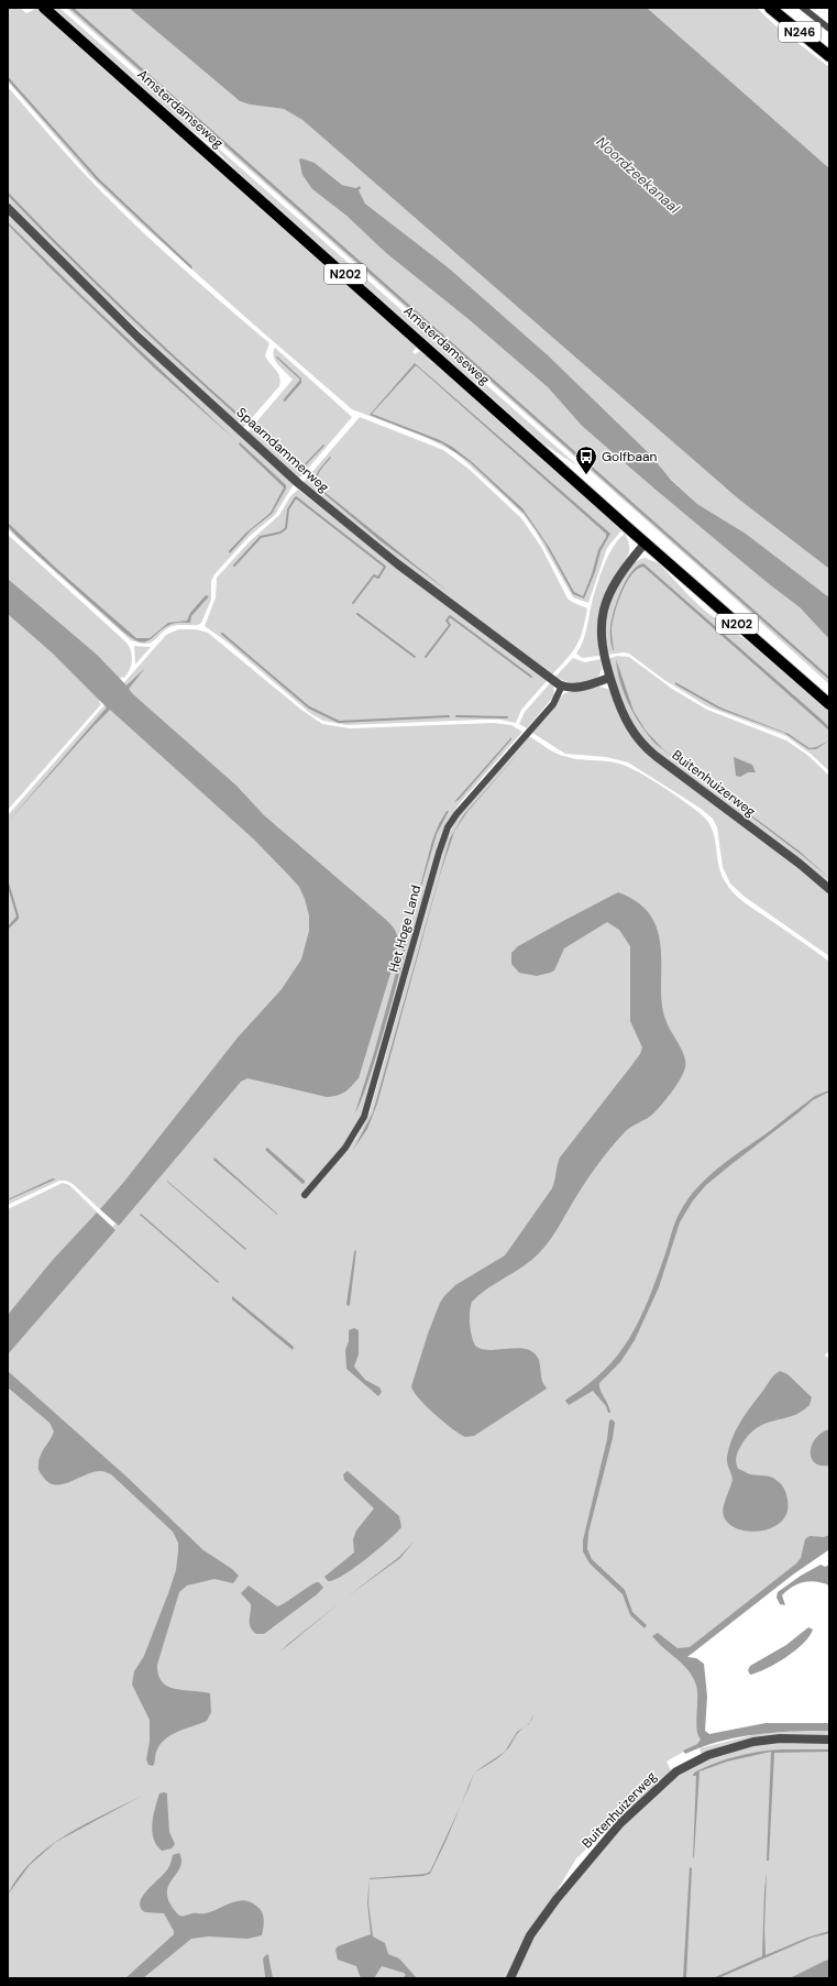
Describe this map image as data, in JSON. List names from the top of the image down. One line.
{"streets":{"main road":["N246","Amsterdamseweg","N202"],"street":["Spaarndammerweg","Buitenhuizerweg","Het Hoge Land"]},"crossings":[["Amsterdamseweg","Buitenhuizerweg"],["Spaarndammerweg","Het Hoge Land"]],"water":["Noordzeekanaal"],"places":{"bus stop":["Golfbaan"]}}
